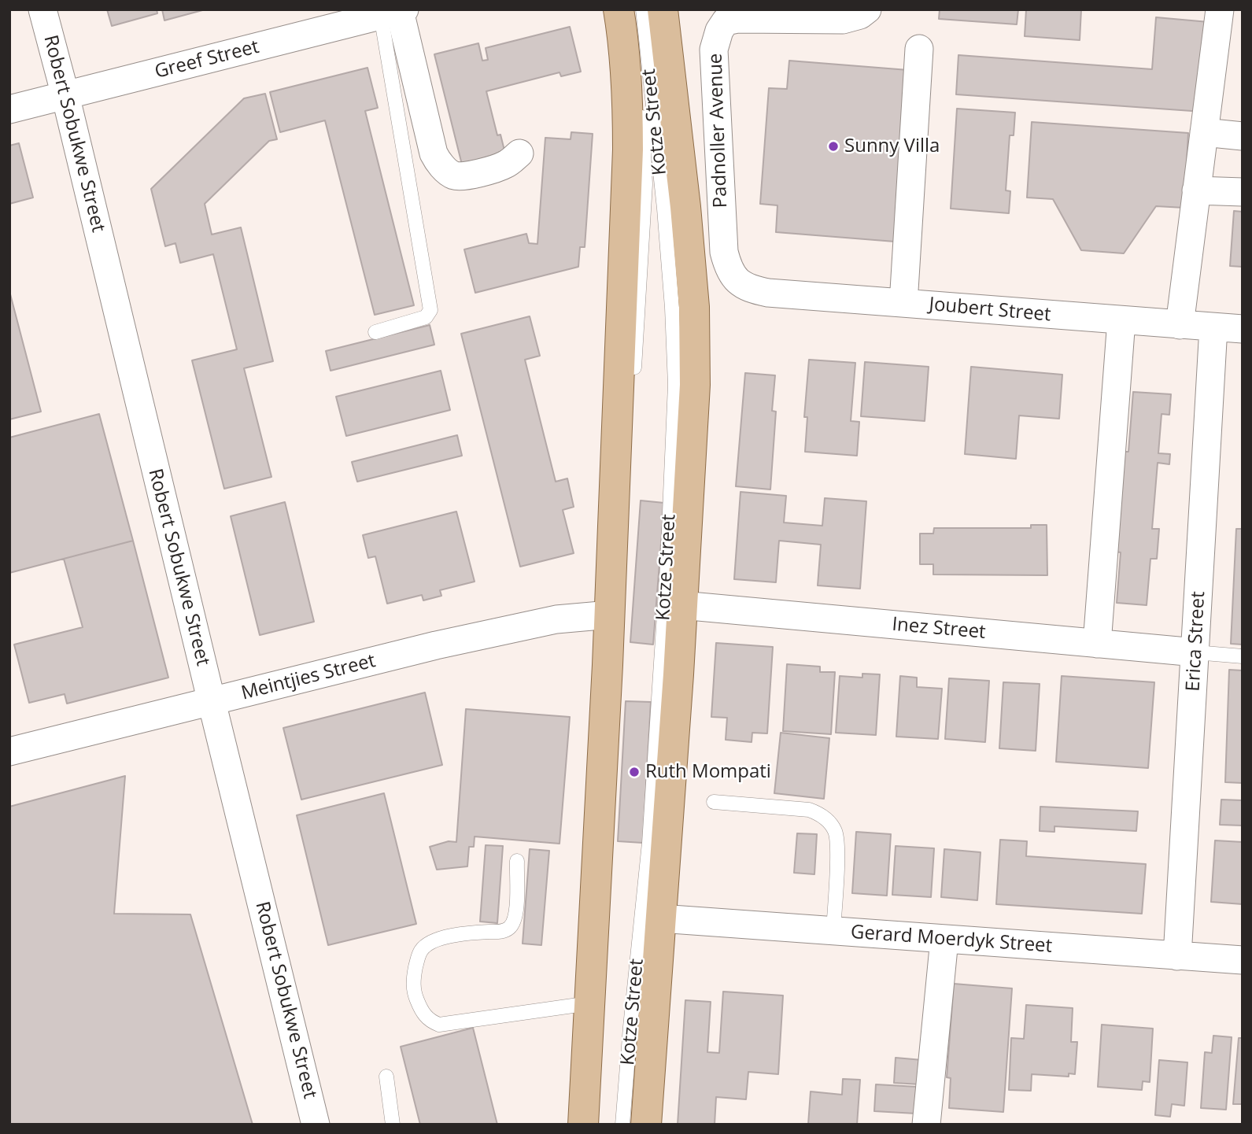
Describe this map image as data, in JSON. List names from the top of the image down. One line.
{"streets":{"main road":["Kotze Street"],"street":["Greef Street","Padnoller Avenue","Robert Sobukwe Street","Joubert Street","Inez Street","Erica Street","Meintjies Street","Gerard Moerdyk Street"]},"crossings":[["Greef Street","Robert Sobukwe Street"],["Kotze Street","Inez Street"],["Kotze Street","Meintjies Street"],["Kotze Street","Gerard Moerdyk Street"],["Padnoller Avenue","Joubert Street"],["Robert Sobukwe Street","Meintjies Street"],["Joubert Street","Erica Street"],["Inez Street","Erica Street"],["Erica Street","Gerard Moerdyk Street"]],"places":["Sunny Villa","Ruth Mompati"]}
